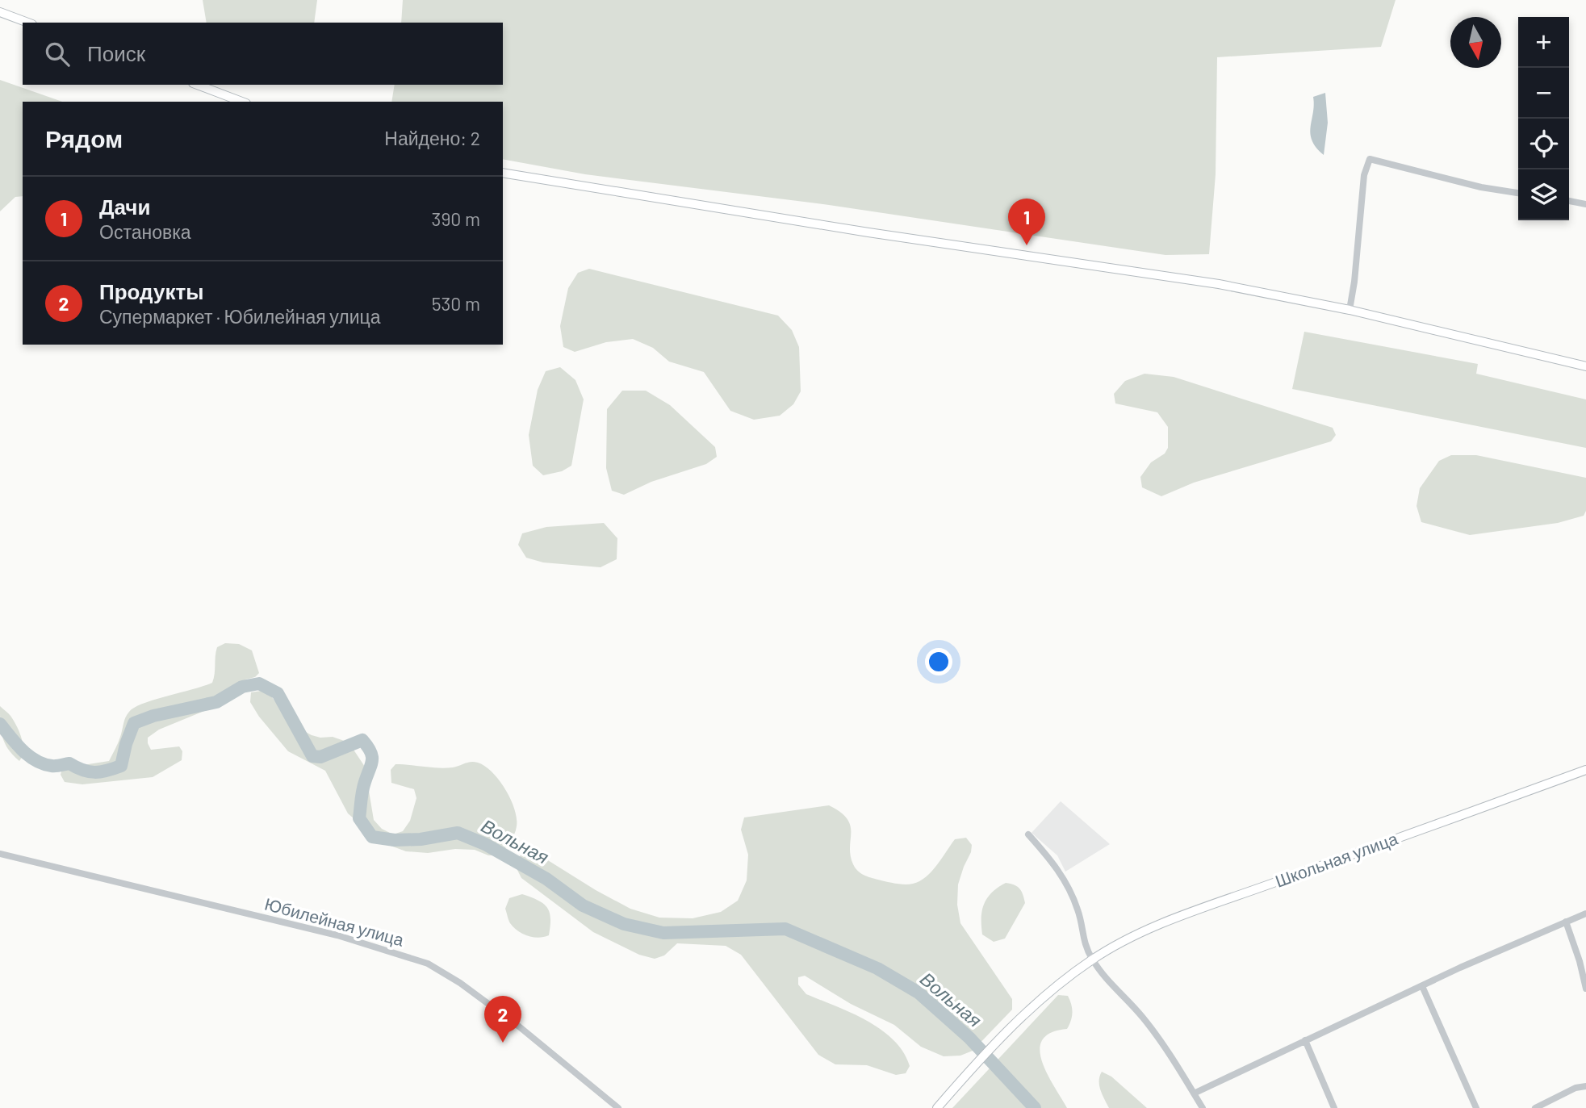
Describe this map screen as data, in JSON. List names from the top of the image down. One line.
{"streets":{"street":["Школьная улица","Юбилейная улица"]},"water":["Вольная"],"north":"bottom","page":{"map_buttons":["+","−"],"search":"Поиск","heading":["Рядом","Найдено: 2"],"list":[{"mark":"1","name":"Дачи","note":"Остановка","value":"390 m"},{"mark":"2","name":"Продукты","note":"Супермаркет · Юбилейная улица","value":"530 m"}],"pins":["1","2"]}}
